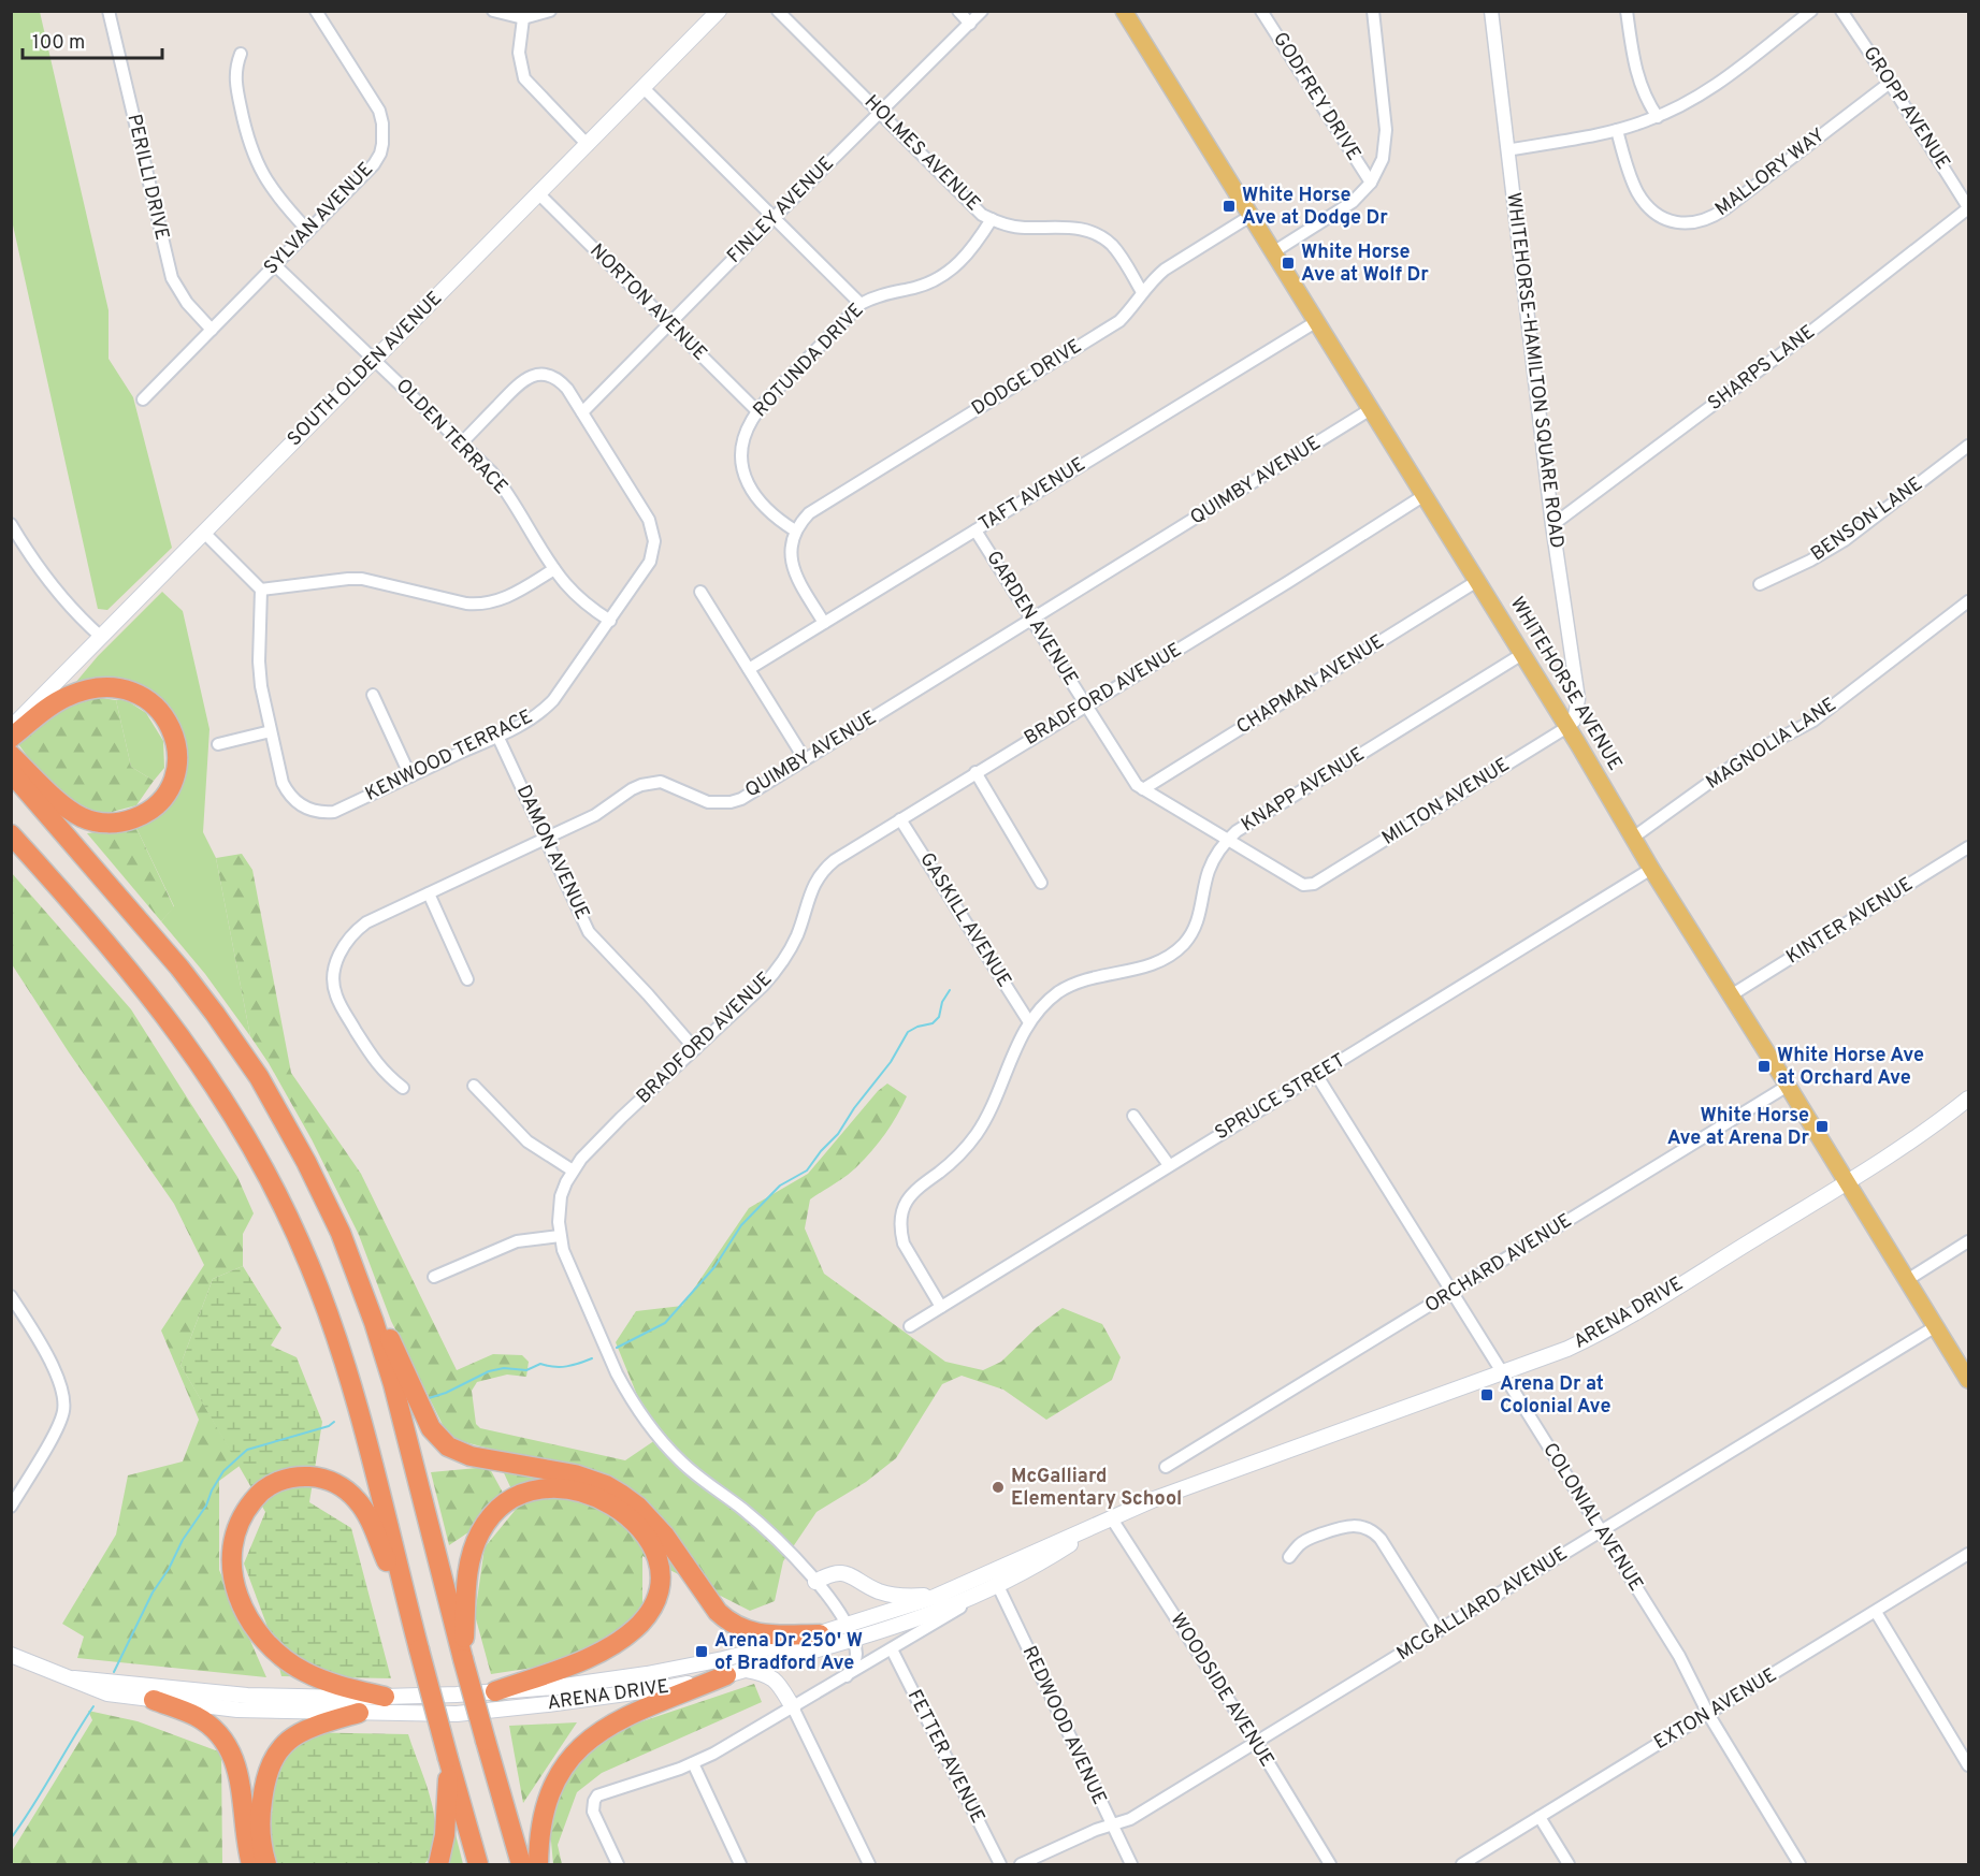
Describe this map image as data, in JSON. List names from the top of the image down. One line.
{"streets":{"main road":["SOUTH OLDEN AVENUE","WHITEHORSE AVENUE","ARENA DRIVE"],"street":["GODFREY DRIVE","GROPP AVENUE","HOLMES AVENUE","MALLORY WAY","PERILLI DRIVE","FINLEY AVENUE","SYLVAN AVENUE","NORTON AVENUE","ROTUNDA DRIVE","SHARPS LANE","WHITEHORSE-HAMILTON SQUARE ROAD","DODGE DRIVE","OLDEN TERRACE","QUIMBY AVENUE","TAFT AVENUE","BENSON LANE","GARDEN AVENUE","CHAPMAN AVENUE","BRADFORD AVENUE","MAGNOLIA LANE","KENWOOD TERRACE","KNAPP AVENUE","MILTON AVENUE","DAMON AVENUE","GASKILL AVENUE","KINTER AVENUE","SPRUCE STREET","ORCHARD AVENUE","COLONIAL AVENUE","MCGALLIARD AVENUE","WOODSIDE AVENUE","EXTON AVENUE","REDWOOD AVENUE","FETTER AVENUE"]},"crossings":[["GROPP AVENUE","MALLORY WAY"],["GROPP AVENUE","SHARPS LANE"],["HOLMES AVENUE","FINLEY AVENUE"],["HOLMES AVENUE","ROTUNDA DRIVE"],["HOLMES AVENUE","DODGE DRIVE"],["PERILLI DRIVE","SYLVAN AVENUE"],["FINLEY AVENUE","NORTON AVENUE"],["FINLEY AVENUE","KENWOOD TERRACE"],["SYLVAN AVENUE","OLDEN TERRACE"],["NORTON AVENUE","ROTUNDA DRIVE"],["NORTON AVENUE","SOUTH OLDEN AVENUE"],["ROTUNDA DRIVE","DODGE DRIVE"],["SHARPS LANE","WHITEHORSE-HAMILTON SQUARE ROAD"],["SOUTH OLDEN AVENUE","OLDEN TERRACE"],["WHITEHORSE-HAMILTON SQUARE ROAD","WHITEHORSE AVENUE"],["WHITEHORSE-HAMILTON SQUARE ROAD","MILTON AVENUE"],["DODGE DRIVE","WHITEHORSE AVENUE"],["OLDEN TERRACE","KENWOOD TERRACE"],["QUIMBY AVENUE","GARDEN AVENUE"],["QUIMBY AVENUE","WHITEHORSE AVENUE"],["QUIMBY AVENUE","DAMON AVENUE"],["TAFT AVENUE","GARDEN AVENUE"],["TAFT AVENUE","WHITEHORSE AVENUE"],["GARDEN AVENUE","CHAPMAN AVENUE"],["GARDEN AVENUE","BRADFORD AVENUE"],["GARDEN AVENUE","KNAPP AVENUE"],["GARDEN AVENUE","MILTON AVENUE"],["WHITEHORSE AVENUE","CHAPMAN AVENUE"],["WHITEHORSE AVENUE","BRADFORD AVENUE"],["WHITEHORSE AVENUE","MAGNOLIA LANE"],["WHITEHORSE AVENUE","KNAPP AVENUE"],["WHITEHORSE AVENUE","MILTON AVENUE"],["WHITEHORSE AVENUE","KINTER AVENUE"],["WHITEHORSE AVENUE","SPRUCE STREET"],["WHITEHORSE AVENUE","ORCHARD AVENUE"],["WHITEHORSE AVENUE","ARENA DRIVE"],["WHITEHORSE AVENUE","MCGALLIARD AVENUE"],["BRADFORD AVENUE","DAMON AVENUE"],["BRADFORD AVENUE","GASKILL AVENUE"],["BRADFORD AVENUE","ARENA DRIVE"],["KENWOOD TERRACE","DAMON AVENUE"],["KNAPP AVENUE","GASKILL AVENUE"],["KNAPP AVENUE","SPRUCE STREET"],["SPRUCE STREET","COLONIAL AVENUE"],["ORCHARD AVENUE","COLONIAL AVENUE"],["ARENA DRIVE","COLONIAL AVENUE"],["ARENA DRIVE","WOODSIDE AVENUE"],["ARENA DRIVE","REDWOOD AVENUE"],["COLONIAL AVENUE","MCGALLIARD AVENUE"],["COLONIAL AVENUE","EXTON AVENUE"],["MCGALLIARD AVENUE","WOODSIDE AVENUE"],["MCGALLIARD AVENUE","REDWOOD AVENUE"]],"places":{"transit":["White Horse Ave at Dodge Dr","White Horse Ave at Wolf Dr","White Horse Ave at Orchard Ave","White Horse Ave at Arena Dr","Arena Dr at Colonial Ave","Arena Dr 250' W of Bradford Ave"],"other":["McGalliard Elementary School"]},"scale_bar":"100 m"}
